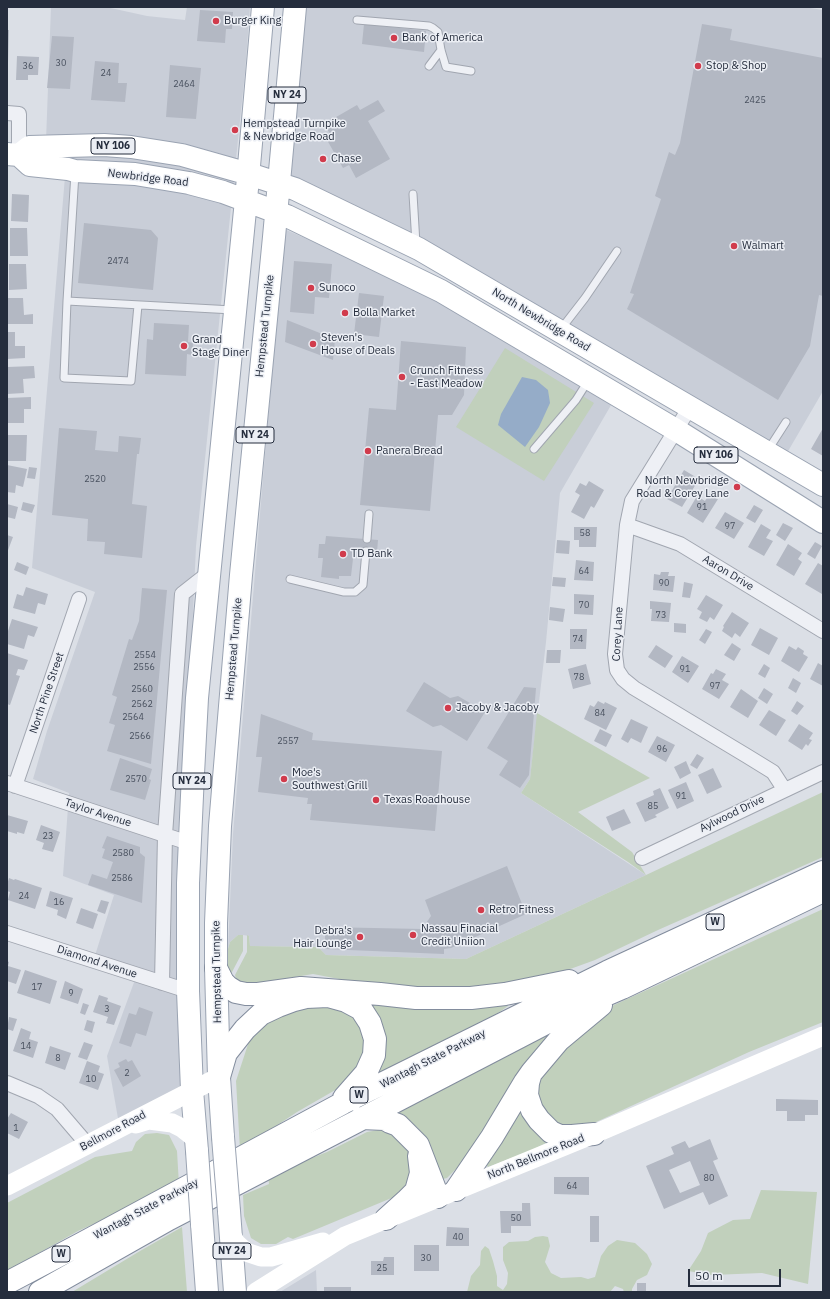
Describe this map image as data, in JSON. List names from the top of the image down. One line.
{"streets":{"main road":["NY 24","NY 106","Newbridge Road","North Newbridge Road","Hempstead Turnpike","W","Wantagh State Parkway"],"street":["Aaron Drive","Corey Lane","North Pine Street","Taylor Avenue","Aylwood Drive","Diamond Avenue","Bellmore Road","North Bellmore Road"]},"crossings":[["NY 24","NY 106"],["NY 24","Newbridge Road"],["NY 24","North Newbridge Road"],["NY 24","Taylor Avenue"],["NY 24","Diamond Avenue"],["NY 24","Bellmore Road"],["NY 106","Newbridge Road"],["NY 106","North Newbridge Road"],["NY 106","Hempstead Turnpike"],["NY 106","Corey Lane"],["Newbridge Road","Hempstead Turnpike"],["North Newbridge Road","Hempstead Turnpike"],["North Newbridge Road","Corey Lane"],["Hempstead Turnpike","Bellmore Road"],["Aaron Drive","Corey Lane"],["Corey Lane","Aylwood Drive"],["North Pine Street","Taylor Avenue"]],"places":["Burger King","Bank of America","Stop & Shop","Hempstead Turnpike & Newbridge Road","Chase","Walmart","Sunoco","Bolla Market","Steven's House of Deals","Grand Stage Diner","Crunch Fitness - East Meadow","Panera Bread","North Newbridge Road & Corey Lane","TD Bank","Jacoby & Jacoby","Moe's Southwest Grill","Texas Roadhouse","Retro Fitness","Nassau Finacial Credit Uniion","Debra's Hair Lounge"],"house_numbers":["30","36","24","2464","2425","2474","2520","91","97","58","64","90","70","73","74","2554","2556","91","78","97","2560","2562","84","2564","2566","2557","96","2570","91","85","23","2580","2586","24","16","17","9","3","14","8","2","10","1","80","64","50","40","30","25"],"scale_bar":"50 m"}
